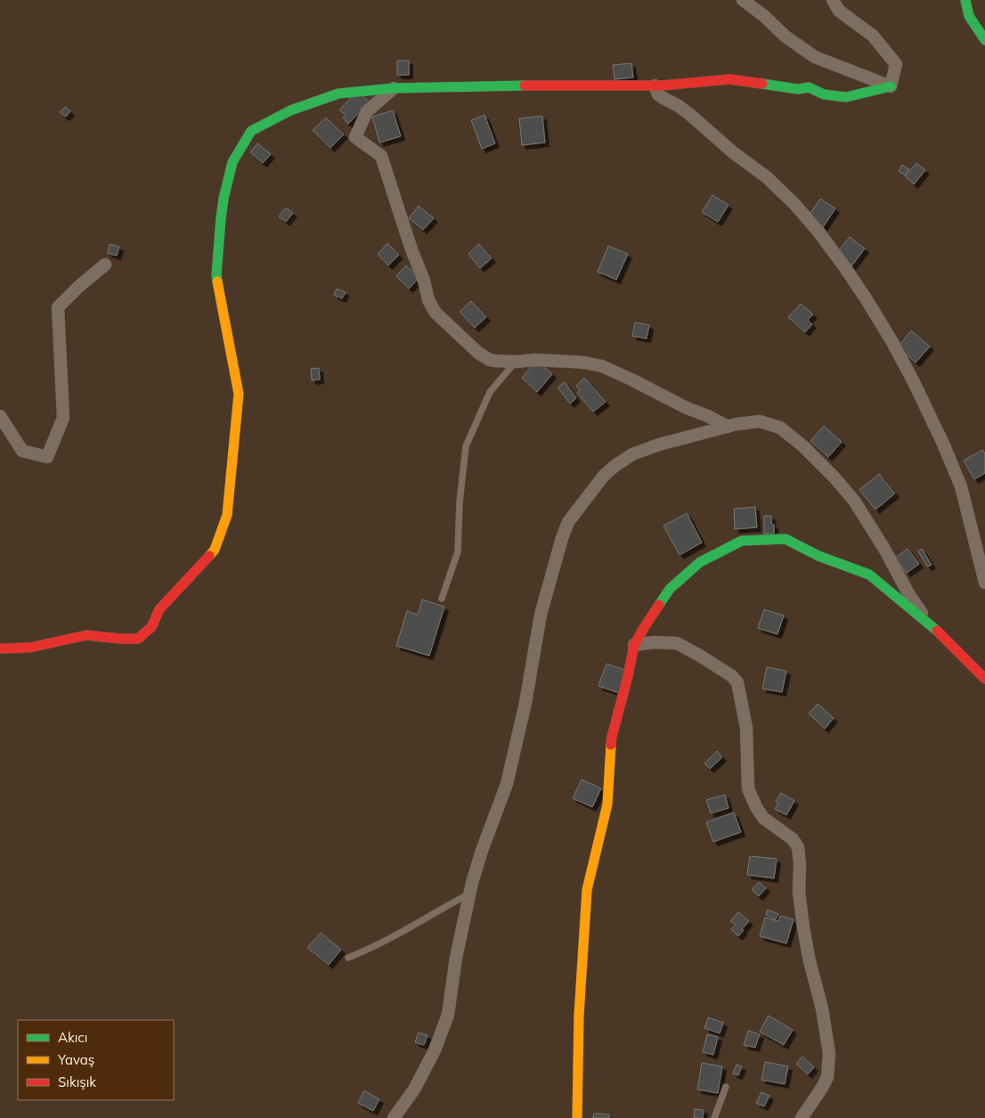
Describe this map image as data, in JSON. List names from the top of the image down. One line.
{"legend":["Akıcı","Yavaş","Sıkışık"]}
